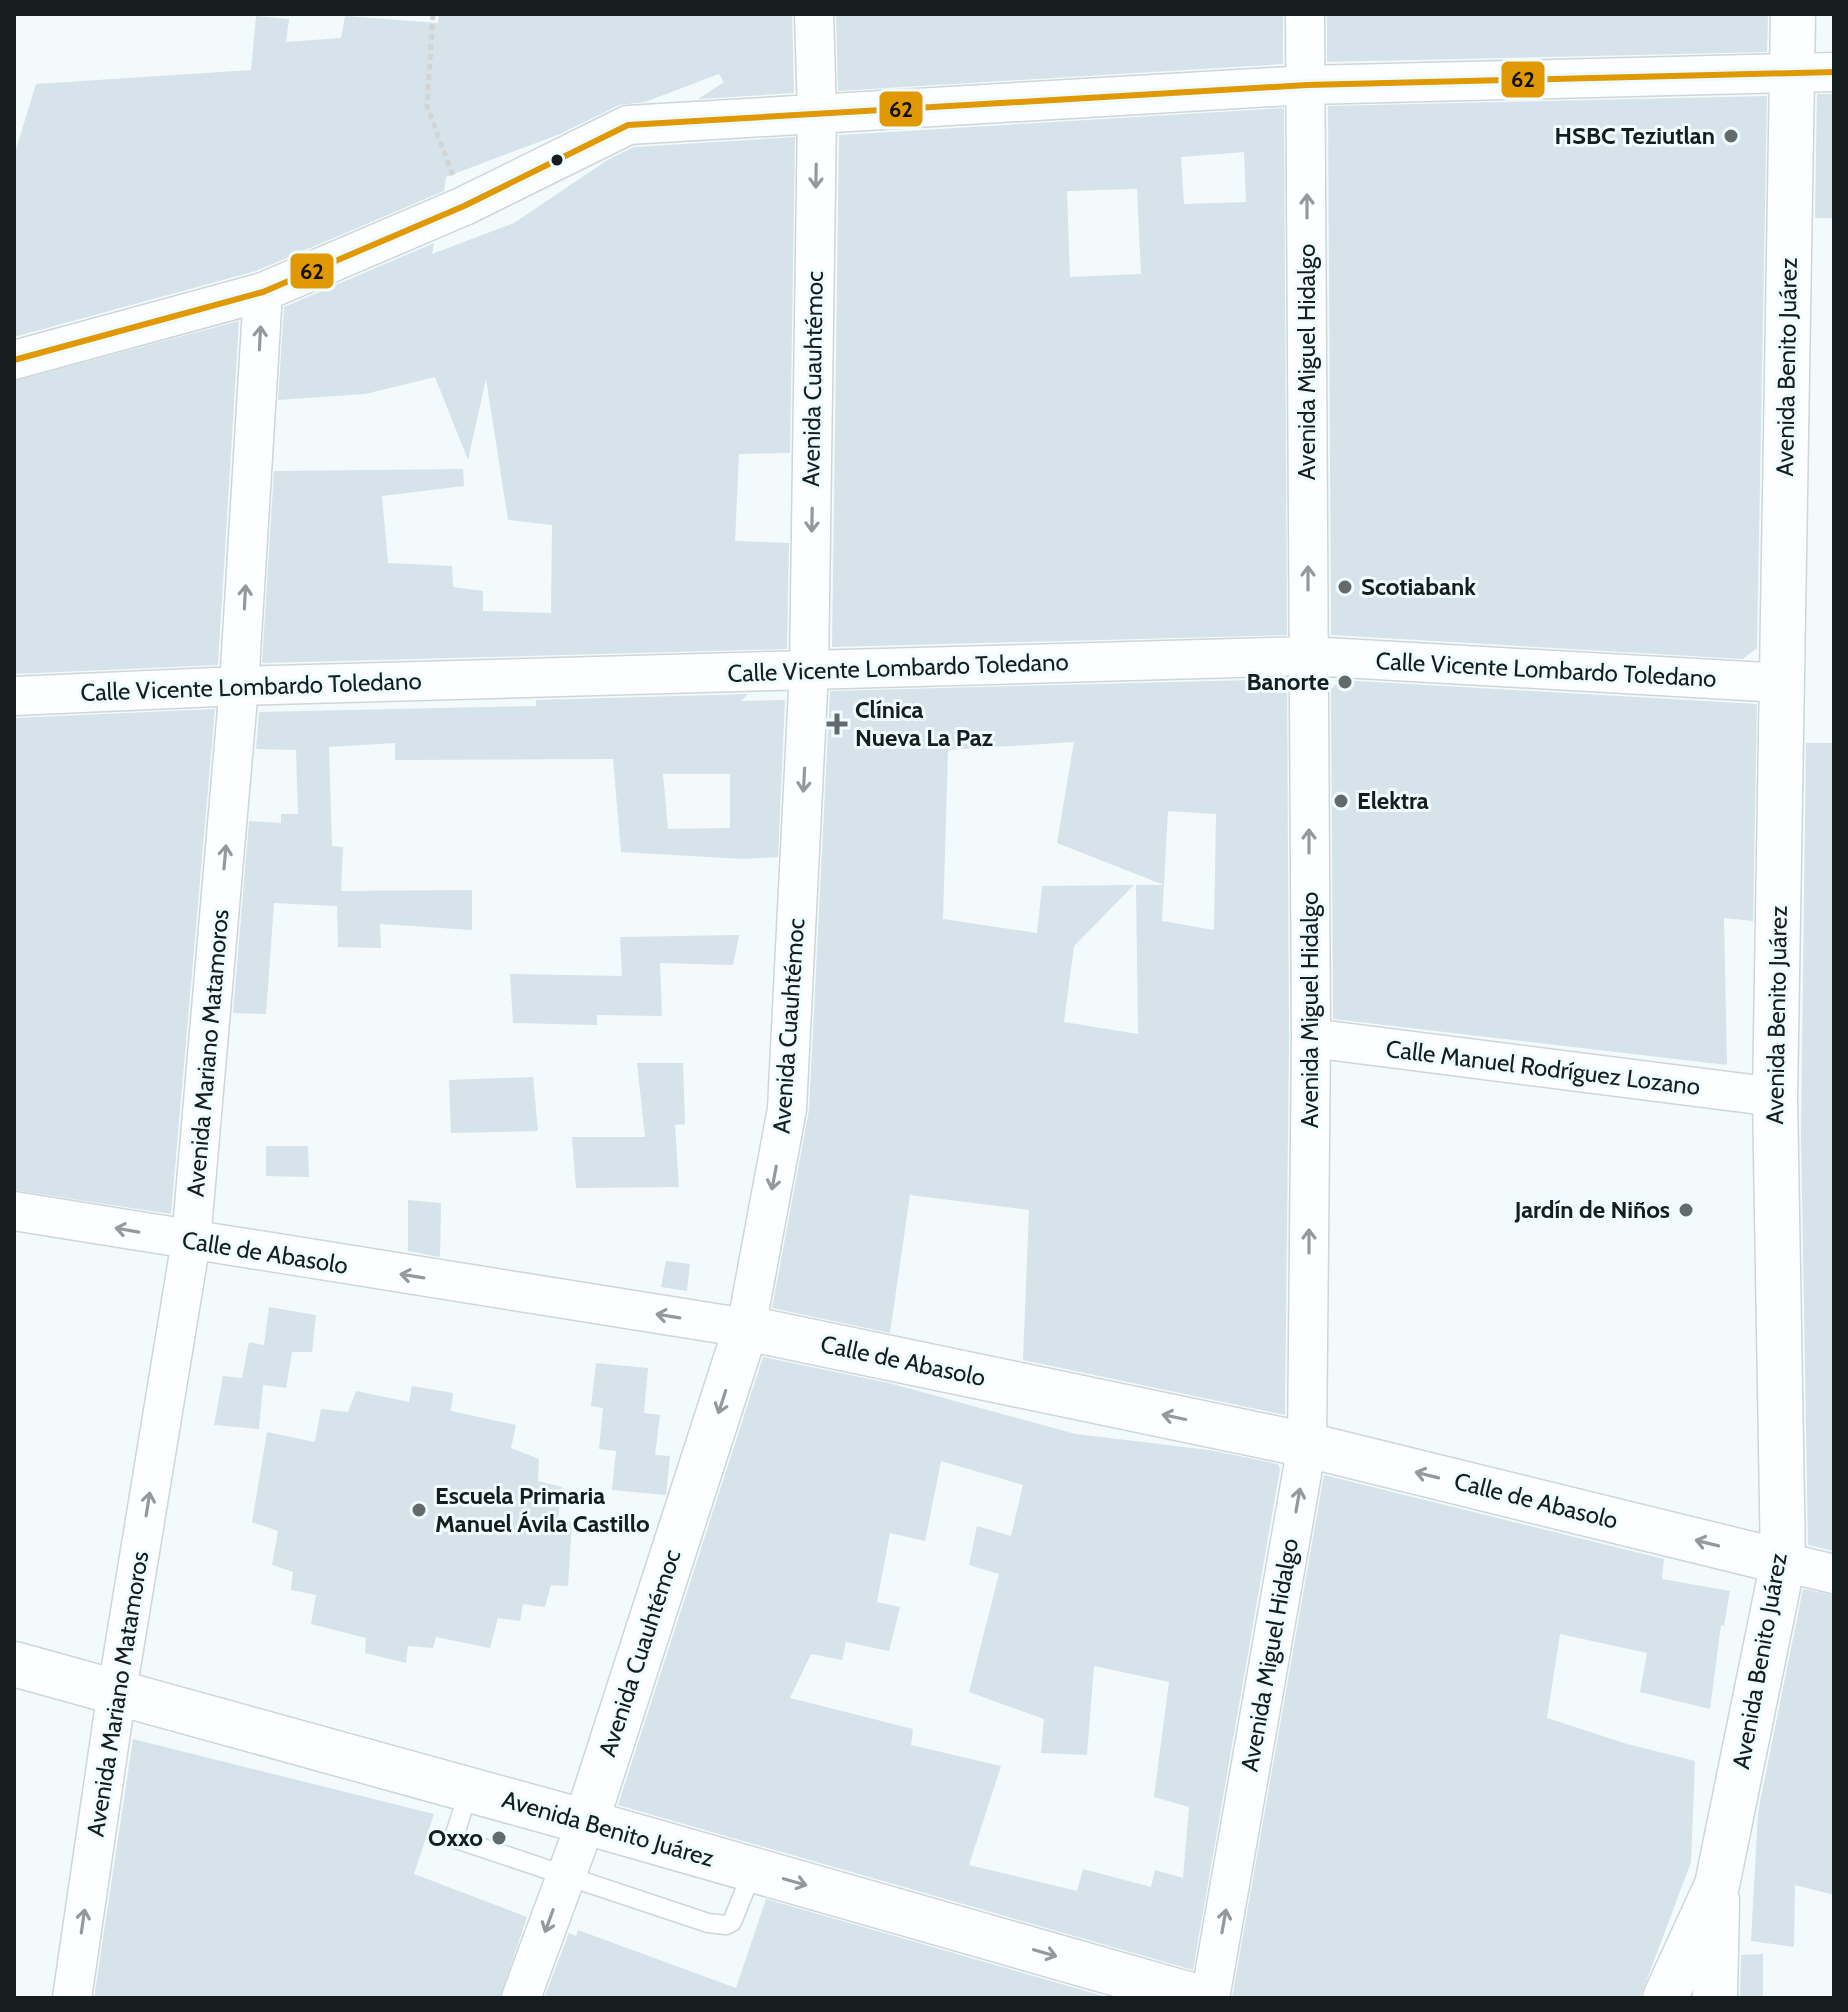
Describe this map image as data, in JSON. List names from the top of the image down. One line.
{"streets":{"main road":["Avenida Benito Juárez","Avenida Cuauhtémoc","Calle de Abasolo"],"street":["Avenida Miguel Hidalgo","Calle Vicente Lombardo Toledano","Avenida Mariano Matamoros","Calle Manuel Rodríguez Lozano"]},"crossings":[["Avenida Miguel Hidalgo","Calle Vicente Lombardo Toledano"],["Avenida Miguel Hidalgo","Calle Manuel Rodríguez Lozano"],["Avenida Miguel Hidalgo","Calle de Abasolo"],["Avenida Benito Juárez","Avenida Cuauhtémoc"],["Avenida Benito Juárez","Calle Vicente Lombardo Toledano"],["Avenida Benito Juárez","Avenida Mariano Matamoros"],["Avenida Benito Juárez","Calle Manuel Rodríguez Lozano"],["Avenida Benito Juárez","Calle de Abasolo"],["Avenida Cuauhtémoc","Calle Vicente Lombardo Toledano"],["Avenida Cuauhtémoc","Calle de Abasolo"],["Calle Vicente Lombardo Toledano","Avenida Mariano Matamoros"],["Avenida Mariano Matamoros","Calle de Abasolo"]],"one_way":["Avenida Miguel Hidalgo","Avenida Cuauhtémoc","Avenida Mariano Matamoros","Calle de Abasolo"],"places":{"other":["HSBC Teziutlan","Scotiabank","Banorte","Elektra","Jardín de Niños","Escuela Primaria Manuel Ávila Castillo","Oxxo"],"health":["Clínica Nueva La Paz"]},"lines":["transit line 62"]}
